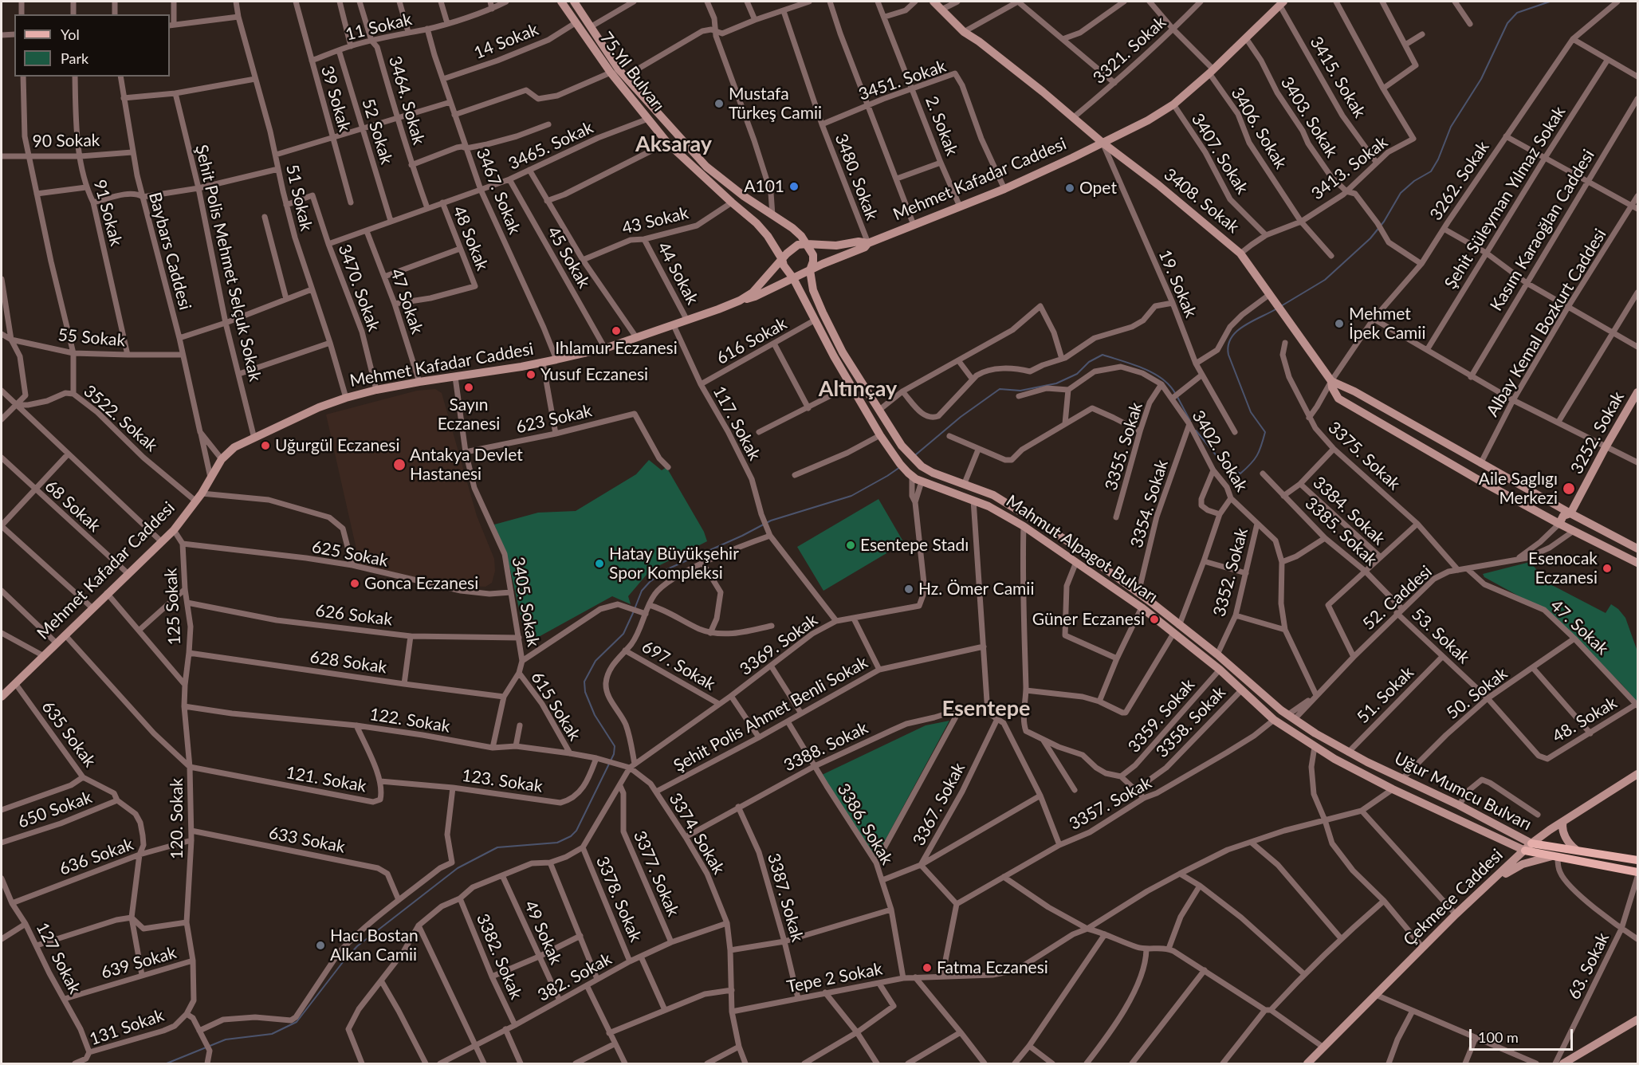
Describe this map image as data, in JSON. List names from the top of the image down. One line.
{"streets":{"main road":["75.Yıl Bulvarı","Mehmet Kafadar Caddesi","3408. Sokak","3252. Sokak","Mahmut Alpagot Bulvarı","Uğur Mumcu Bulvarı","Çekmece Caddesi"],"street":["11 Sokak","14 Sokak","3321. Sokak","3415. Sokak","3451. Sokak","39 Sokak","3464. Sokak","3403. Sokak","2. Sokak","3406. Sokak","52 Sokak","90 Sokak","3465. Sokak","3407. Sokak","3413. Sokak","3480. Sokak","3262. Sokak","3467. Sokak","51 Sokak","Şehit Süleyman Yılmaz Sokak","91 Sokak","43 Sokak","Kasım Karaoğlan Caddesi","48 Sokak","Baybars Caddesi","45 Sokak","Şehit Polis Mehmet Selçuk Sokak","44 Sokak","19. Sokak","3470. Sokak","47 Sokak","Albay Kemal Bozkurt Caddesi","55 Sokak","616 Sokak","3522. Sokak","623 Sokak","117. Sokak","3355. Sokak","3402. Sokak","3375. Sokak","3354. Sokak","68 Sokak","3384. Sokak","3385. Sokak","625 Sokak","3352. Sokak","52. Caddesi","3405. Sokak","125 Sokak","626 Sokak","47. Sokak","53. Sokak","3369. Sokak","628 Sokak","697. Sokak","50. Sokak","51. Sokak","615 Sokak","Şehit Polis Ahmet Benli Sokak","3359. Sokak","48. Sokak","122. Sokak","3358. Sokak","635 Sokak","3388. Sokak","121. Sokak","123. Sokak","3357. Sokak","3367. Sokak","650 Sokak","120. Sokak","3386. Sokak","3374. Sokak","633 Sokak","636 Sokak","3377. Sokak","3387. Sokak","3378. Sokak","49 Sokak","3382. Sokak","127 Sokak","639 Sokak","63. Sokak","382. Sokak","Tepe 2 Sokak","131 Sokak"]},"crossings":[["11 Sokak","39 Sokak"],["11 Sokak","3464. Sokak"],["11 Sokak","52 Sokak"],["11 Sokak","3467. Sokak"],["14 Sokak","75.Yıl Bulvarı"],["14 Sokak","3467. Sokak"],["3321. Sokak","3406. Sokak"],["3321. Sokak","3408. Sokak"],["75.Yıl Bulvarı","3465. Sokak"],["75.Yıl Bulvarı","Mehmet Kafadar Caddesi"],["75.Yıl Bulvarı","43 Sokak"],["75.Yıl Bulvarı","Mahmut Alpagot Bulvarı"],["3415. Sokak","3413. Sokak"],["3415. Sokak","Mehmet Kafadar Caddesi"],["3451. Sokak","2. Sokak"],["3451. Sokak","3480. Sokak"],["3451. Sokak","Mehmet Kafadar Caddesi"],["3464. Sokak","3465. Sokak"],["3403. Sokak","3413. Sokak"],["3403. Sokak","Mehmet Kafadar Caddesi"],["3403. Sokak","3262. Sokak"],["2. Sokak","Mehmet Kafadar Caddesi"],["3406. Sokak","3413. Sokak"],["3406. Sokak","Mehmet Kafadar Caddesi"],["52 Sokak","3465. Sokak"],["90 Sokak","91 Sokak"],["90 Sokak","Baybars Caddesi"],["3465. Sokak","3467. Sokak"],["3465. Sokak","48 Sokak"],["3465. Sokak","45 Sokak"],["3465. Sokak","3470. Sokak"],["3465. Sokak","47 Sokak"],["3407. Sokak","3413. Sokak"],["3407. Sokak","Mehmet Kafadar Caddesi"],["3413. Sokak","3408. Sokak"],["3480. Sokak","Mehmet Kafadar Caddesi"],["Mehmet Kafadar Caddesi","3467. Sokak"],["Mehmet Kafadar Caddesi","51 Sokak"],["Mehmet Kafadar Caddesi","3408. Sokak"],["Mehmet Kafadar Caddesi","Baybars Caddesi"],["Mehmet Kafadar Caddesi","45 Sokak"],["Mehmet Kafadar Caddesi","Şehit Polis Mehmet Selçuk Sokak"],["Mehmet Kafadar Caddesi","44 Sokak"],["Mehmet Kafadar Caddesi","19. Sokak"],["Mehmet Kafadar Caddesi","3470. Sokak"],["Mehmet Kafadar Caddesi","47 Sokak"],["Mehmet Kafadar Caddesi","3522. Sokak"],["Mehmet Kafadar Caddesi","117. Sokak"],["Mehmet Kafadar Caddesi","68 Sokak"],["Mehmet Kafadar Caddesi","Mahmut Alpagot Bulvarı"],["Mehmet Kafadar Caddesi","3405. Sokak"],["Mehmet Kafadar Caddesi","125 Sokak"],["Mehmet Kafadar Caddesi","635 Sokak"],["3262. Sokak","3408. Sokak"],["3262. Sokak","3375. Sokak"],["51 Sokak","3470. Sokak"],["3408. Sokak","19. Sokak"],["3408. Sokak","Albay Kemal Bozkurt Caddesi"],["91 Sokak","55 Sokak"],["43 Sokak","44 Sokak"],["48 Sokak","47 Sokak"],["Baybars Caddesi","55 Sokak"],["616 Sokak","117. Sokak"],["616 Sokak","Mahmut Alpagot Bulvarı"],["623 Sokak","3405. Sokak"],["117. Sokak","3369. Sokak"],["3252. Sokak","52. Caddesi"],["3355. Sokak","3402. Sokak"],["3402. Sokak","3354. Sokak"],["3402. Sokak","3352. Sokak"],["3402. Sokak","52. Caddesi"],["3375. Sokak","52. Caddesi"],["3354. Sokak","Mahmut Alpagot Bulvarı"],["3385. Sokak","52. Caddesi"],["Mahmut Alpagot Bulvarı","3352. Sokak"],["Mahmut Alpagot Bulvarı","52. Caddesi"],["Mahmut Alpagot Bulvarı","3369. Sokak"],["Mahmut Alpagot Bulvarı","3359. Sokak"],["Mahmut Alpagot Bulvarı","3358. Sokak"],["Mahmut Alpagot Bulvarı","Uğur Mumcu Bulvarı"],["Mahmut Alpagot Bulvarı","3357. Sokak"],["625 Sokak","3405. Sokak"],["625 Sokak","125 Sokak"],["52. Caddesi","47. Sokak"],["52. Caddesi","53. Sokak"],["52. Caddesi","Uğur Mumcu Bulvarı"],["3405. Sokak","626 Sokak"],["3405. Sokak","628 Sokak"],["3405. Sokak","615 Sokak"],["3405. Sokak","122. Sokak"],["125 Sokak","626 Sokak"],["125 Sokak","628 Sokak"],["125 Sokak","120. Sokak"],["47. Sokak","50. Sokak"],["47. Sokak","48. Sokak"],["53. Sokak","50. Sokak"],["53. Sokak","51. Sokak"],["53. Sokak","48. Sokak"],["3369. Sokak","697. Sokak"],["3369. Sokak","122. Sokak"],["3369. Sokak","3374. Sokak"],["50. Sokak","Uğur Mumcu Bulvarı"],["51. Sokak","Uğur Mumcu Bulvarı"],["615 Sokak","122. Sokak"],["Şehit Polis Ahmet Benli Sokak","3386. Sokak"],["Şehit Polis Ahmet Benli Sokak","3374. Sokak"],["122. Sokak","121. Sokak"],["122. Sokak","123. Sokak"],["122. Sokak","120. Sokak"],["122. Sokak","3374. Sokak"],["635 Sokak","650 Sokak"],["635 Sokak","636 Sokak"],["635 Sokak","639 Sokak"],["3388. Sokak","3386. Sokak"],["3388. Sokak","3374. Sokak"],["3388. Sokak","3387. Sokak"],["121. Sokak","123. Sokak"],["121. Sokak","120. Sokak"],["Uğur Mumcu Bulvarı","Çekmece Caddesi"],["3357. Sokak","3367. Sokak"],["120. Sokak","633 Sokak"],["120. Sokak","636 Sokak"],["120. Sokak","639 Sokak"],["120. Sokak","131 Sokak"],["3386. Sokak","Tepe 2 Sokak"],["3374. Sokak","382. Sokak"],["3374. Sokak","Tepe 2 Sokak"],["636 Sokak","127 Sokak"],["3377. Sokak","382. Sokak"],["3387. Sokak","Tepe 2 Sokak"],["3378. Sokak","382. Sokak"],["49 Sokak","382. Sokak"],["3382. Sokak","382. Sokak"],["127 Sokak","639 Sokak"],["127 Sokak","131 Sokak"]],"districts":["Aksaray","Altınçay","Esentepe"],"places":["Mustafa Türkeş Camii","A101","Opet","Mehmet İpek Camii","Ihlamur Eczanesi","Yusuf Eczanesi","Sayın Eczanesi","Uğurgül Eczanesi","Antakya Devlet Hastanesi","Aile Saglıgı Merkezi","Esentepe Stadı","Hatay Büyükşehir Spor Kompleksi","Esenocak Eczanesi","Gonca Eczanesi","Hz. Ömer Camii","Güner Eczanesi","Hacı Bostan Alkan Camii","Fatma Eczanesi"],"legend":["Yol","Park"],"scale_bar":"100 m"}
